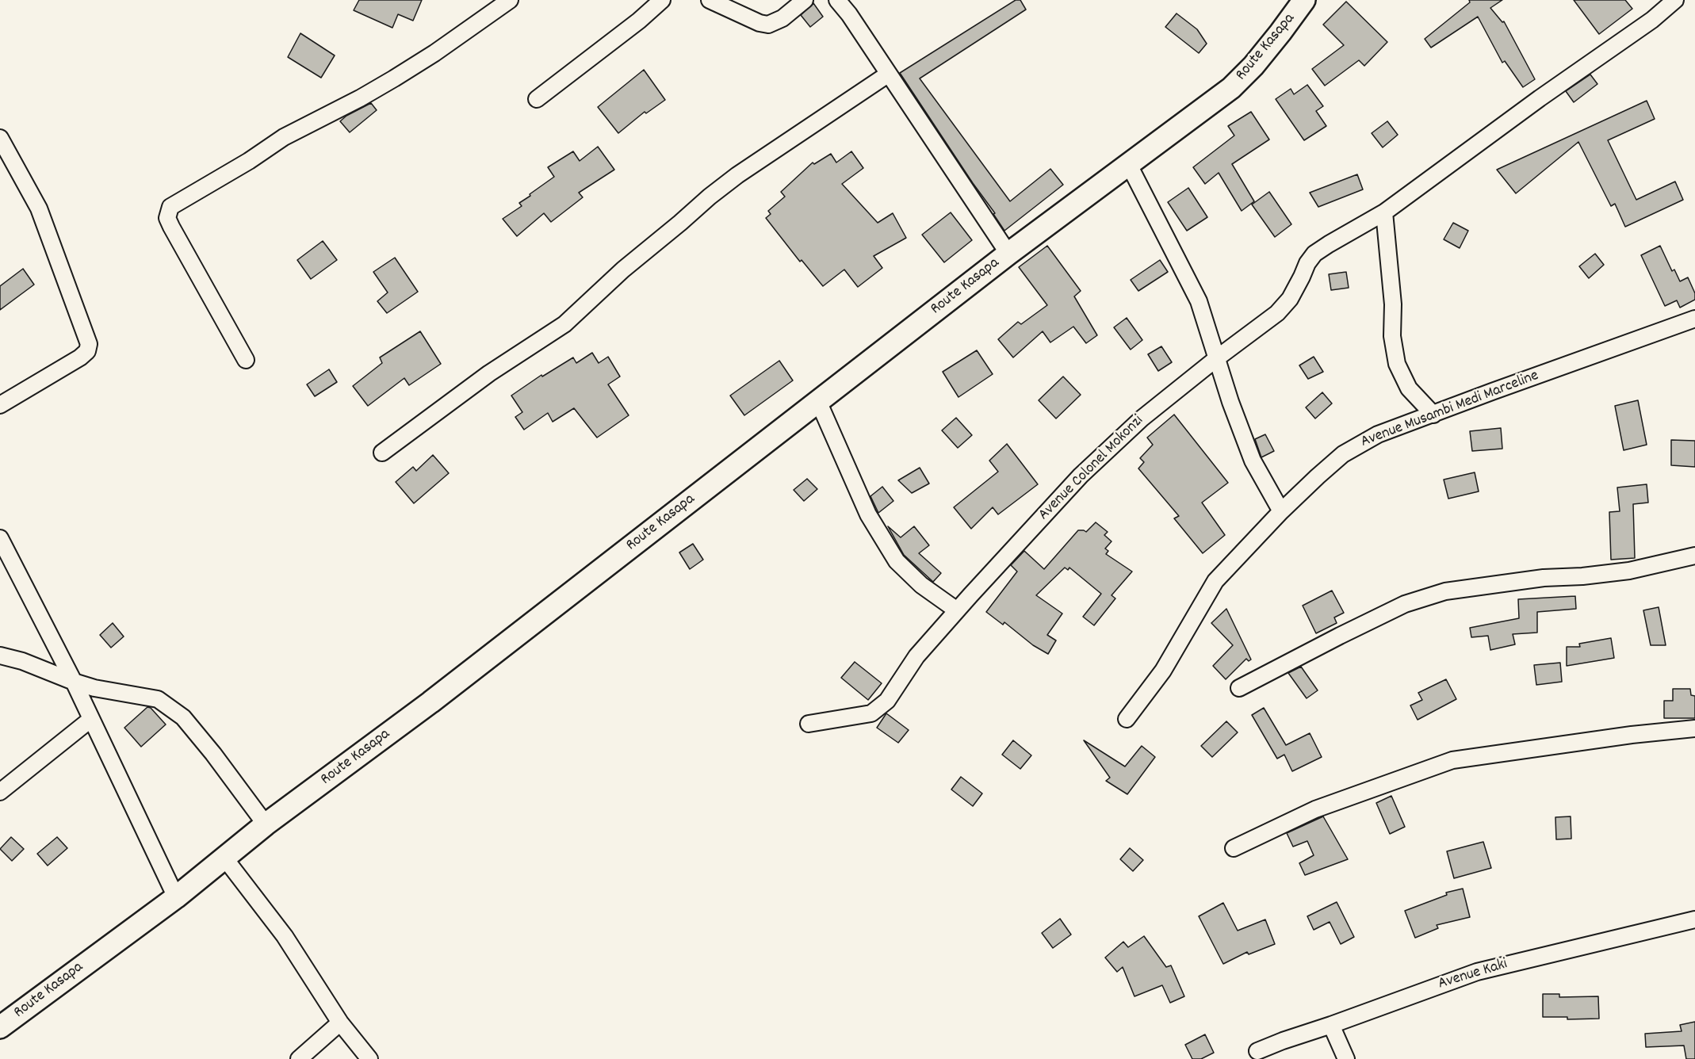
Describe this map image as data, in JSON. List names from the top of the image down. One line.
{"streets":{"main road":["Route Kasapa"],"street":["Avenue Musambi Medi Marceline","Avenue Colonel Mokonzi","Avenue Kaki"]}}
